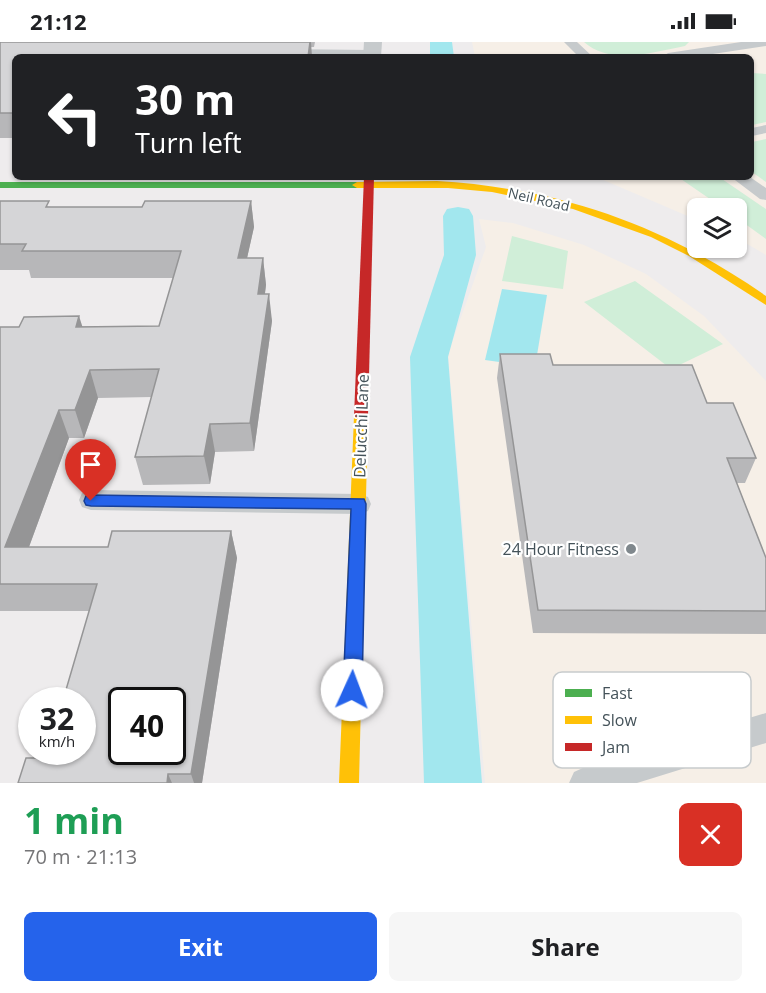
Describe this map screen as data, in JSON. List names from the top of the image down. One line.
{"streets":{"street":["Neil Road","Delucchi Lane"]},"crossings":[["Neil Road","Delucchi Lane"]],"places":["24 Hour Fitness"],"legend":["Fast","Slow","Jam"],"page":{"status":"21:12","turn":["30 m","Turn left"],"speed":"32 km/h","limit":"40","heading":["1 min","70 m · 21:13"],"buttons":["Exit","Share"]}}
